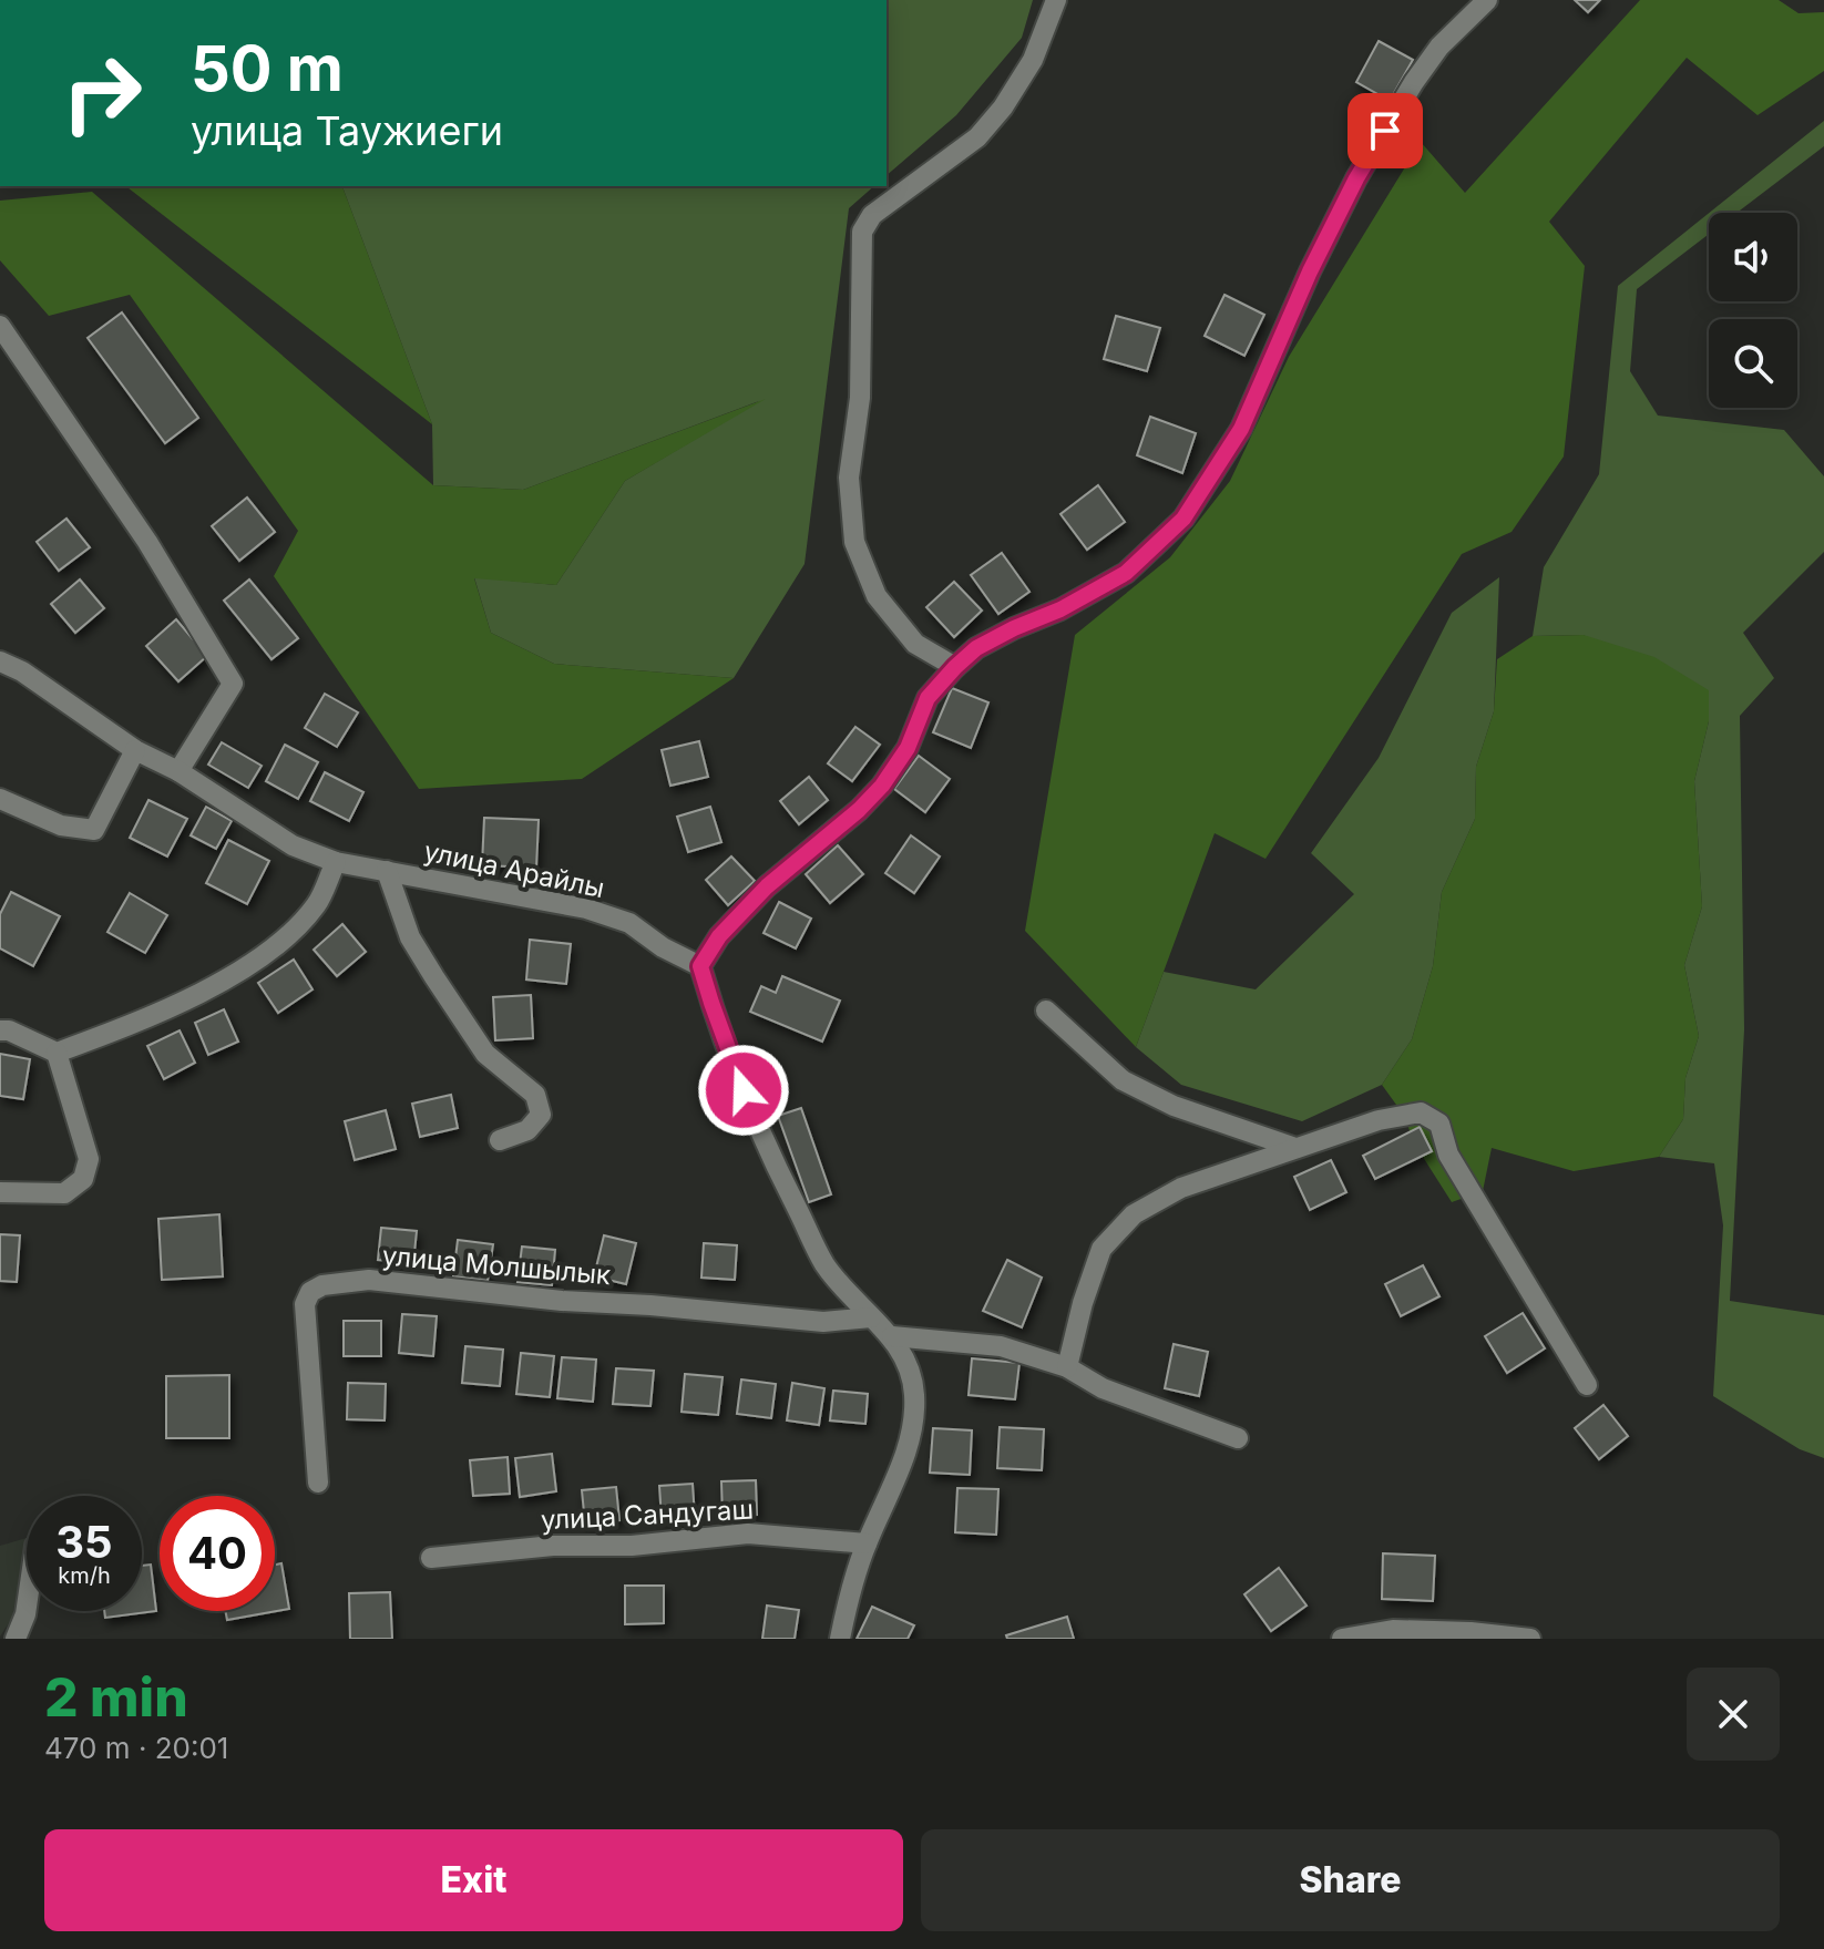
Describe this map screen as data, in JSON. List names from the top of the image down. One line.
{"streets":{"street":["улица Арайлы","улица Молшылык","улица Сандугаш"]},"page":{"turn":["50 m","улица Таужиеги"],"speed":"35 km/h","limit":"40","heading":["2 min","470 m · 20:01"],"buttons":["Exit","Share"]}}
